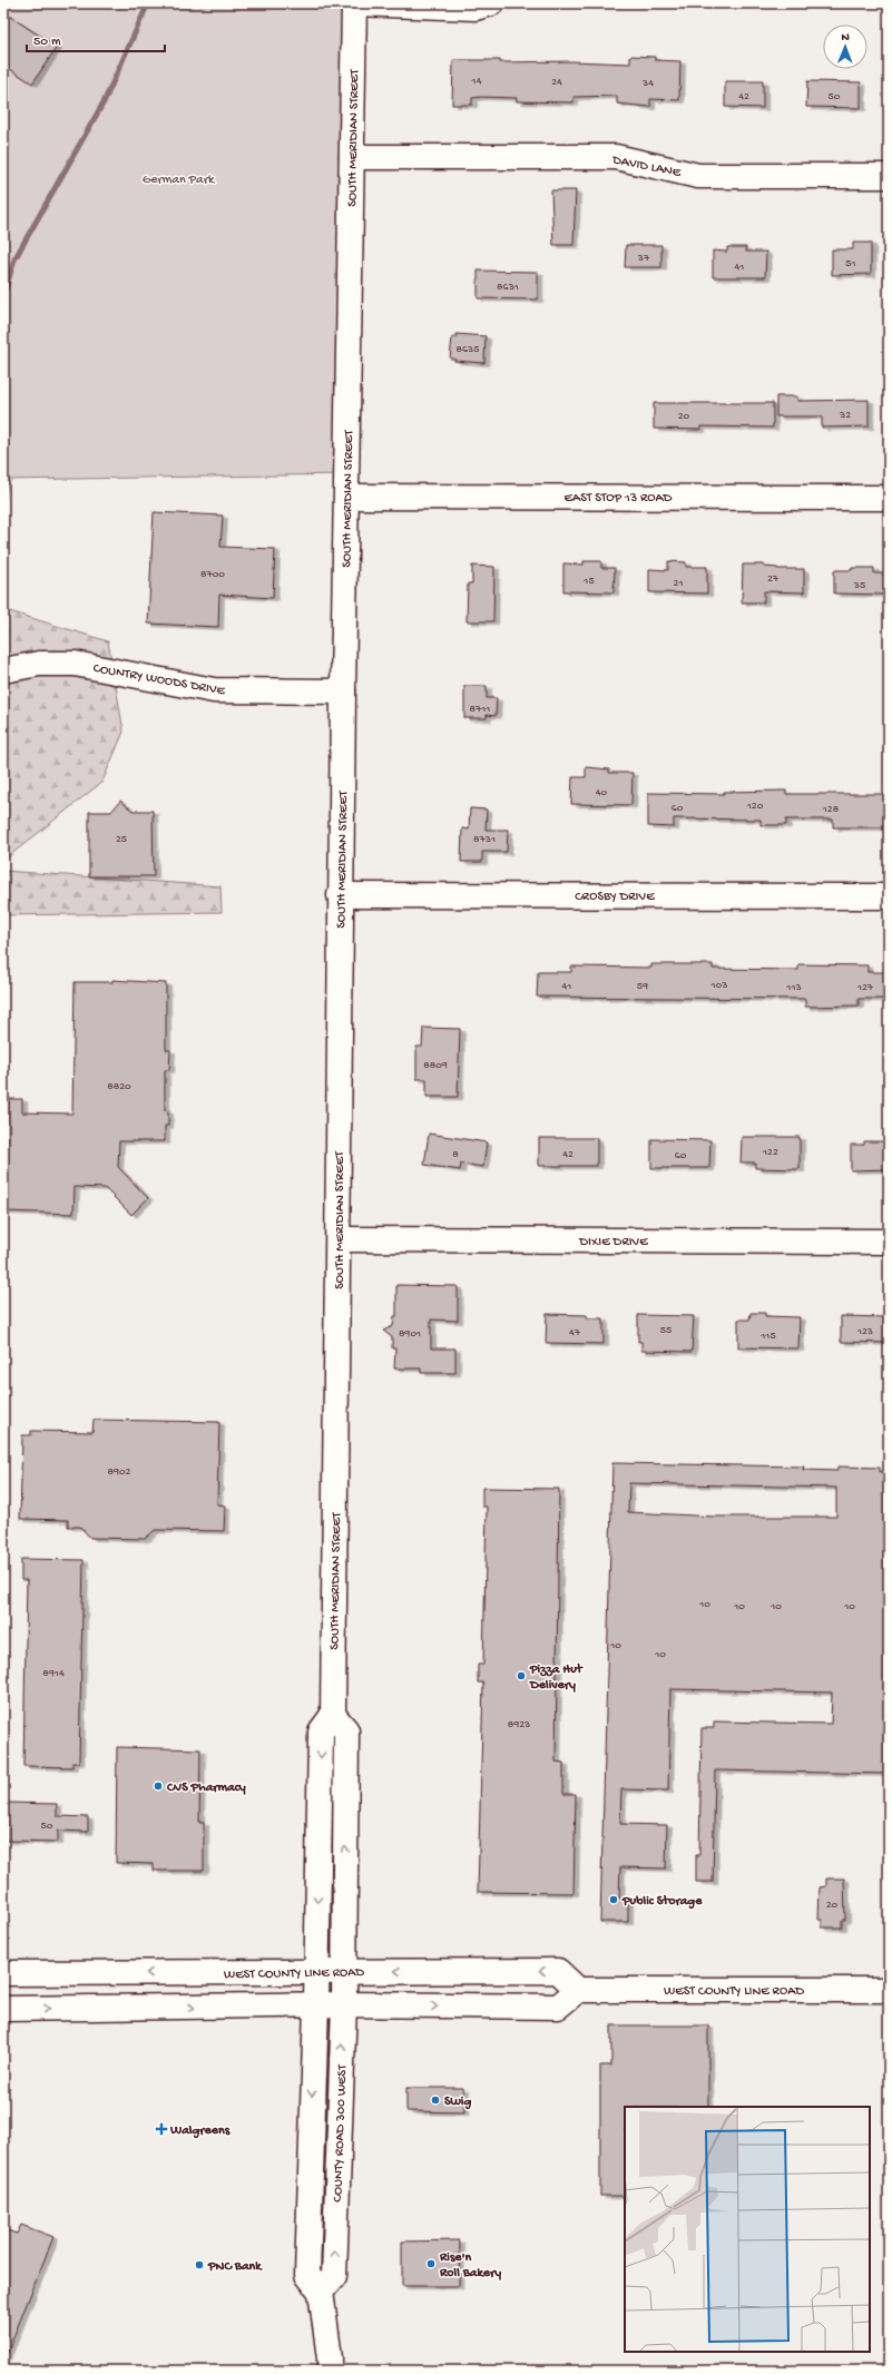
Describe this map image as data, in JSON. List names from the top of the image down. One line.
{"streets":{"main road":["SOUTH MERIDIAN STREET","DAVID LANE","EAST STOP 13 ROAD","COUNTRY WOODS DRIVE","CROSBY DRIVE","DIXIE DRIVE","WEST COUNTY LINE ROAD","COUNTY ROAD 300 WEST"]},"crossings":[["SOUTH MERIDIAN STREET","DAVID LANE"],["SOUTH MERIDIAN STREET","EAST STOP 13 ROAD"],["SOUTH MERIDIAN STREET","COUNTRY WOODS DRIVE"],["SOUTH MERIDIAN STREET","CROSBY DRIVE"],["SOUTH MERIDIAN STREET","DIXIE DRIVE"],["WEST COUNTY LINE ROAD","COUNTY ROAD 300 WEST"]],"parks":["German Park"],"places":{"other":["Pizza Hut Delivery","CVS Pharmacy","Public Storage","Swig","Rise'n Roll Bakery","PNC Bank"],"health":["Walgreens"]},"house_numbers":["14","24","34","42","50","37","51","41","8631","8635","32","20","8700","27","15","21","35","8711","40","120","60","128","25","8731","103","41","59","113","127","8809","8820","122","8","42","60","55","123","47","8901","115","8902","10","10","10","10","10","10","8914","8923","50","20"],"scale_bar":"50 m","north":"top"}
